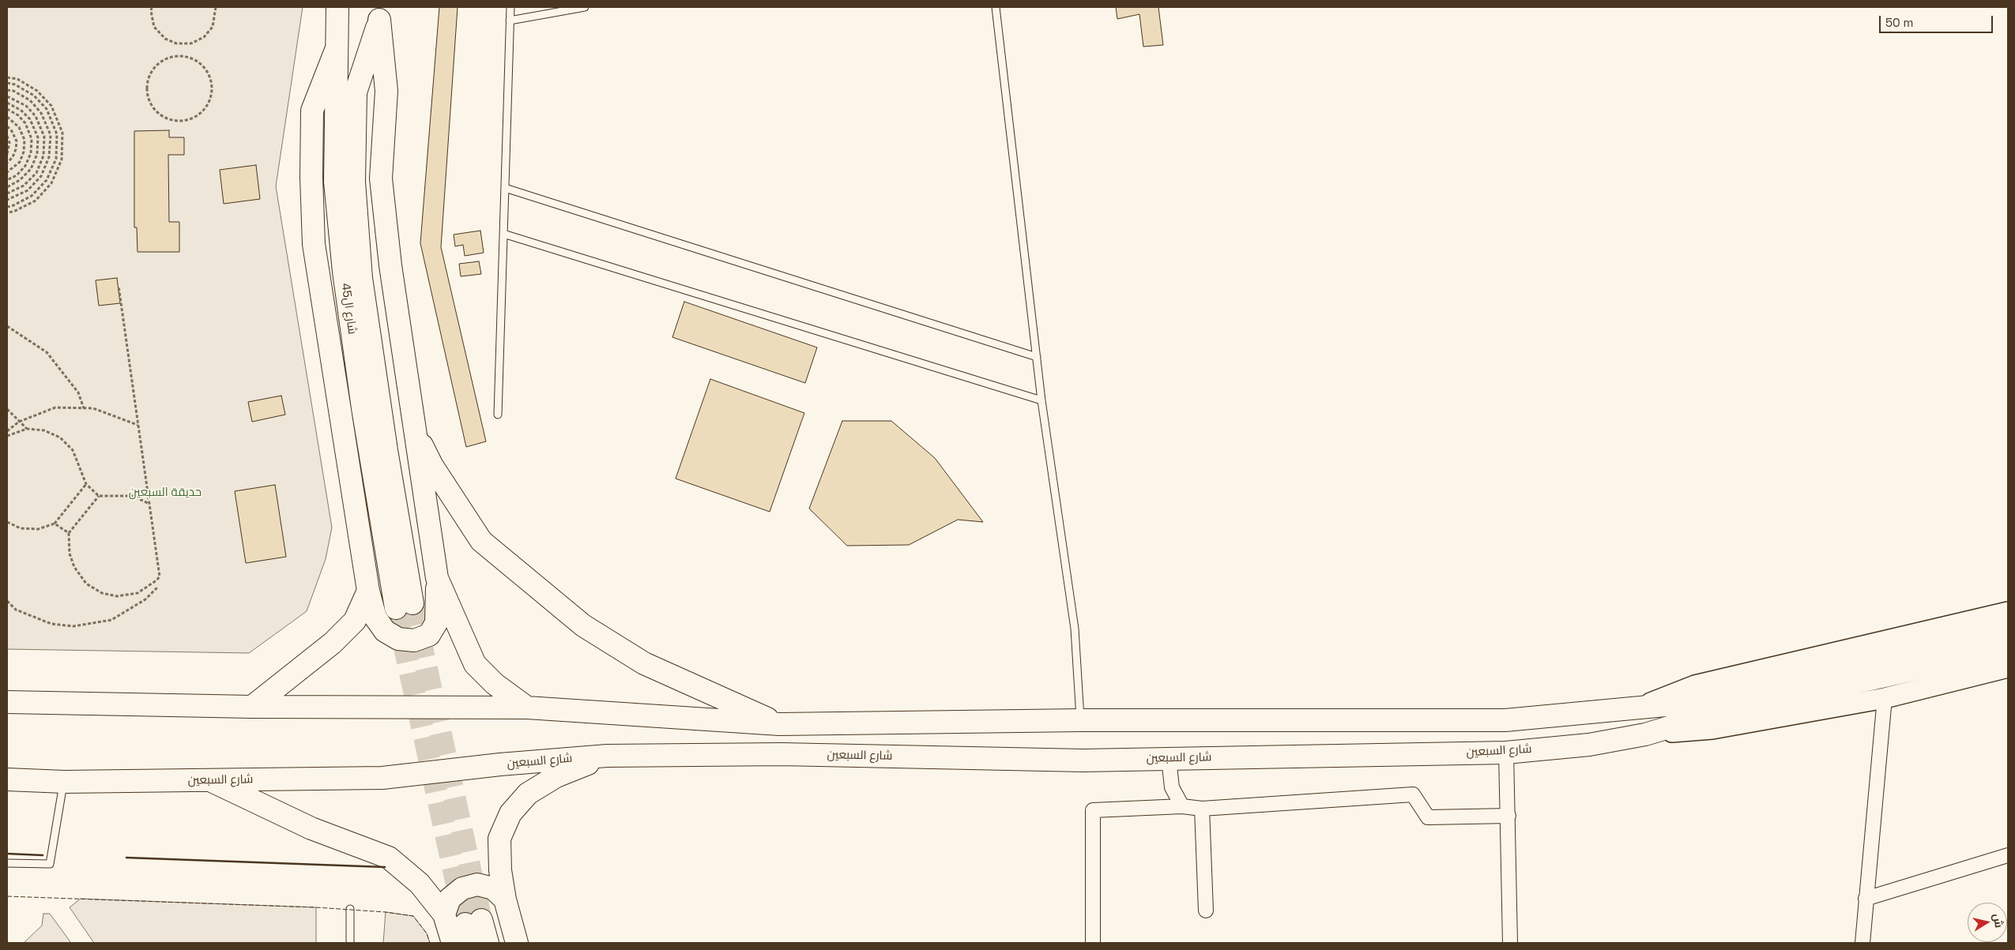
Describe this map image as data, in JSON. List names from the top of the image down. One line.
{"streets":{"main road":["شارع ال45","شارع السبعين"]},"parks":["حديقة السبعين"],"scale_bar":"50 m","north":"right"}
